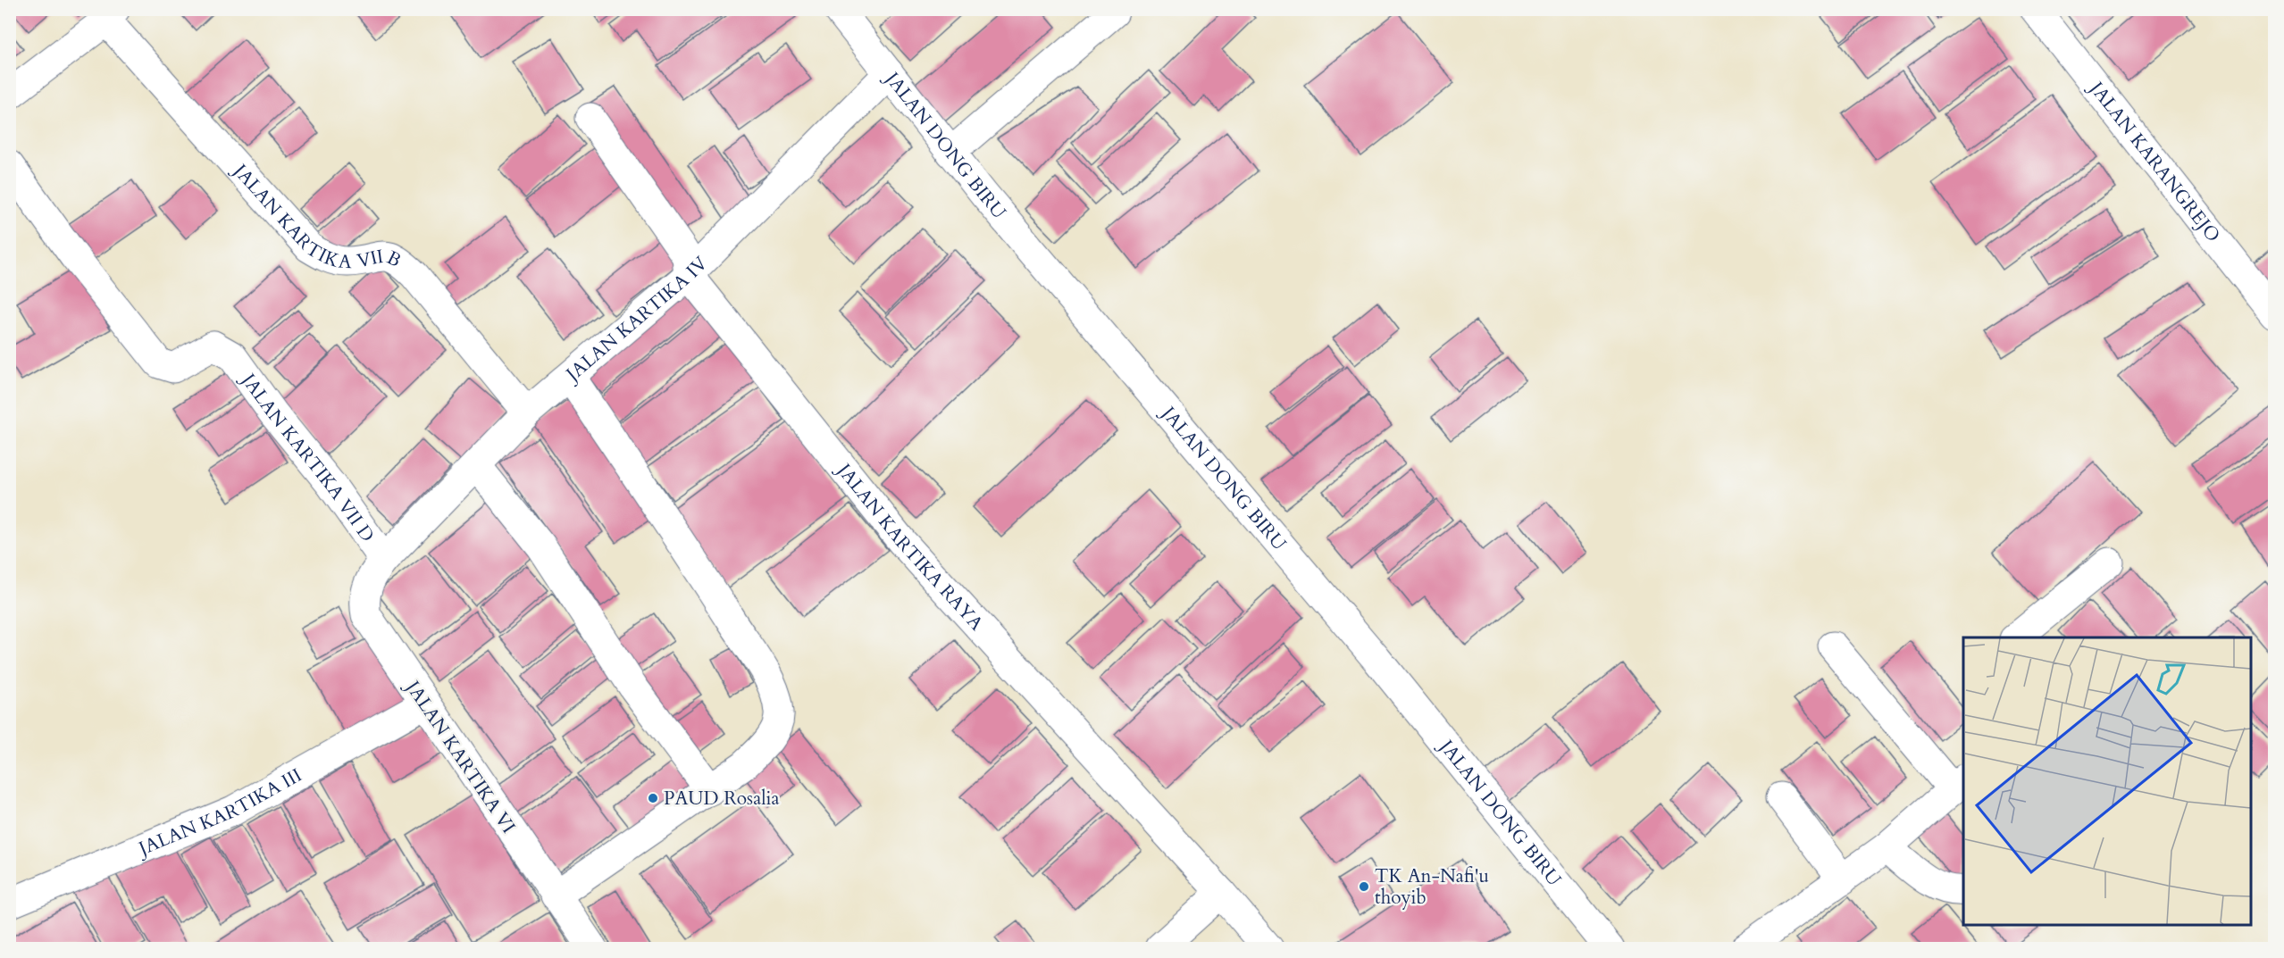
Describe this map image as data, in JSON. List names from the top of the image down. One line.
{"streets":{"street":["JALAN DONG BIRU","JALAN KARANGREJO","JALAN KARTIKA VII B","JALAN KARTIKA IV","JALAN KARTIKA VII D","JALAN KARTIKA RAYA","JALAN KARTIKA VI","JALAN KARTIKA III"]},"crossings":[["JALAN DONG BIRU","JALAN KARTIKA IV"],["JALAN KARTIKA VII B","JALAN KARTIKA IV"],["JALAN KARTIKA IV","JALAN KARTIKA VII D"],["JALAN KARTIKA IV","JALAN KARTIKA RAYA"],["JALAN KARTIKA IV","JALAN KARTIKA VI"],["JALAN KARTIKA VII D","JALAN KARTIKA VI"],["JALAN KARTIKA VI","JALAN KARTIKA III"]],"places":["PAUD Rosalia","TK An-Nafi'u thoyib"]}
